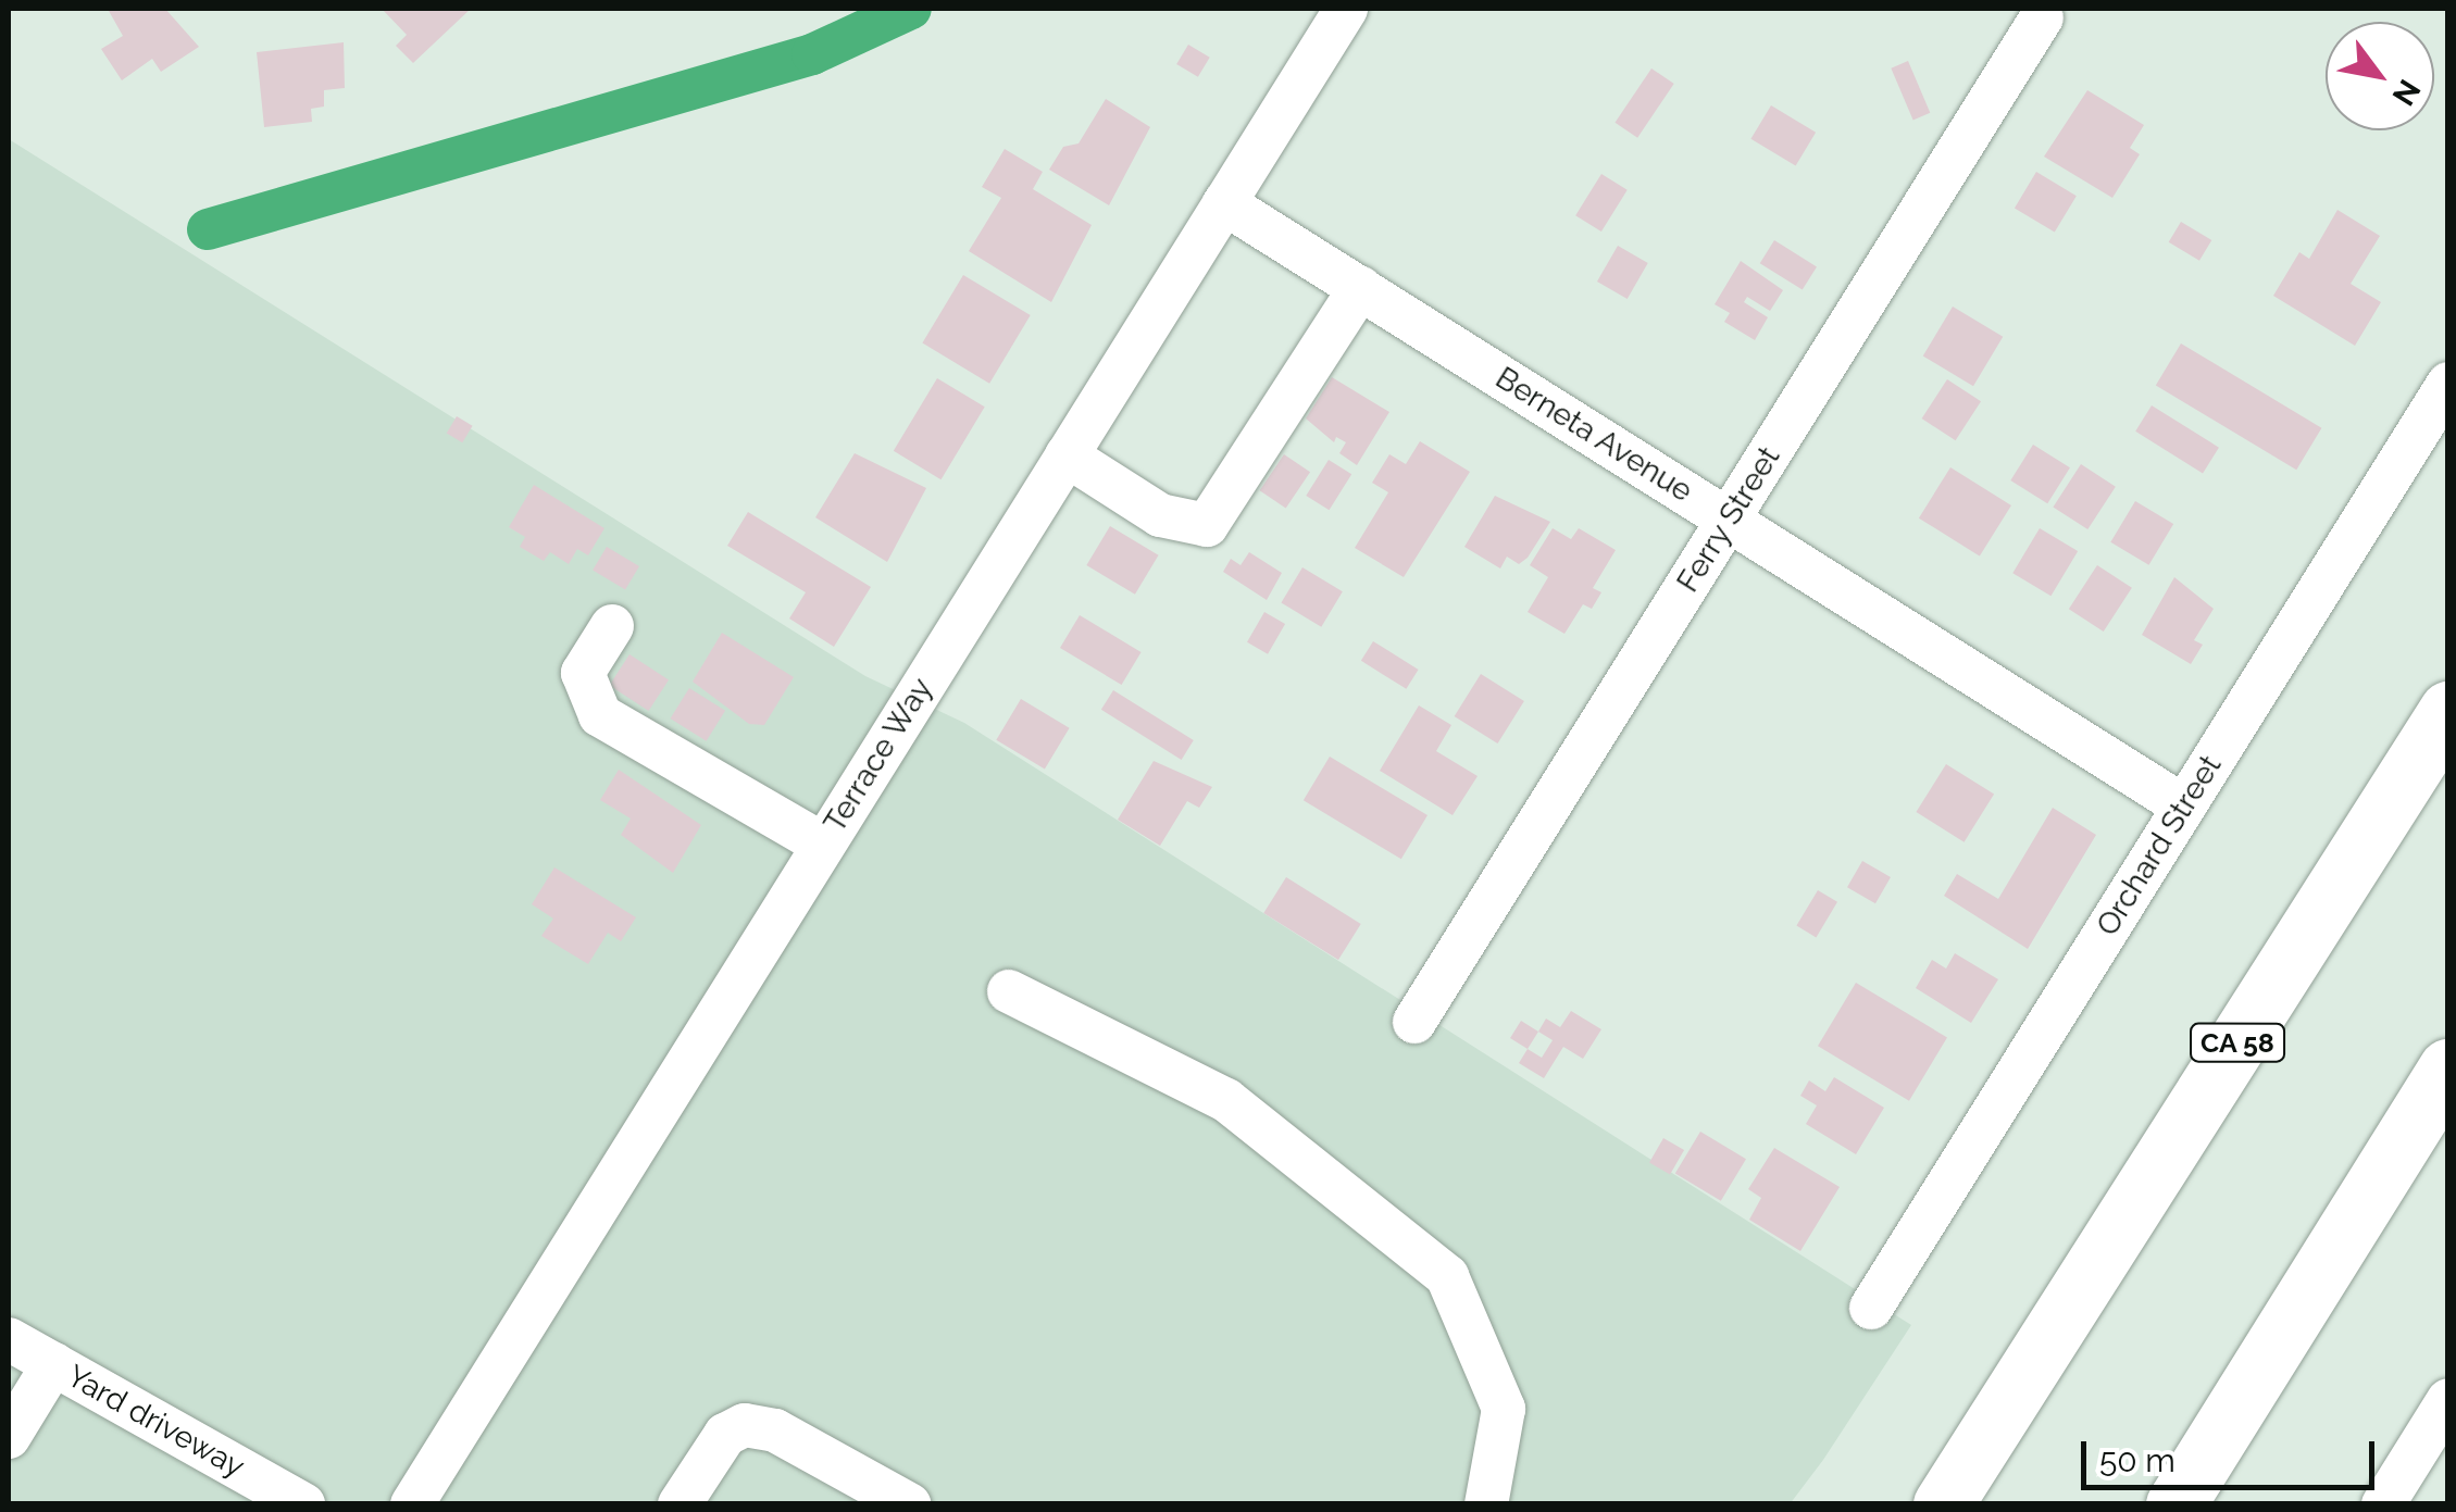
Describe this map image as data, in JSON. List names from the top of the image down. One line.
{"streets":{"highway":["CA 58"],"street":["Berneta Avenue","Ferry Street","Terrace Way","Orchard Street","Yard driveway"]},"crossings":[["Berneta Avenue","Ferry Street"],["Berneta Avenue","Terrace Way"],["Berneta Avenue","Orchard Street"]],"scale_bar":"50 m","north":"bottom right"}
